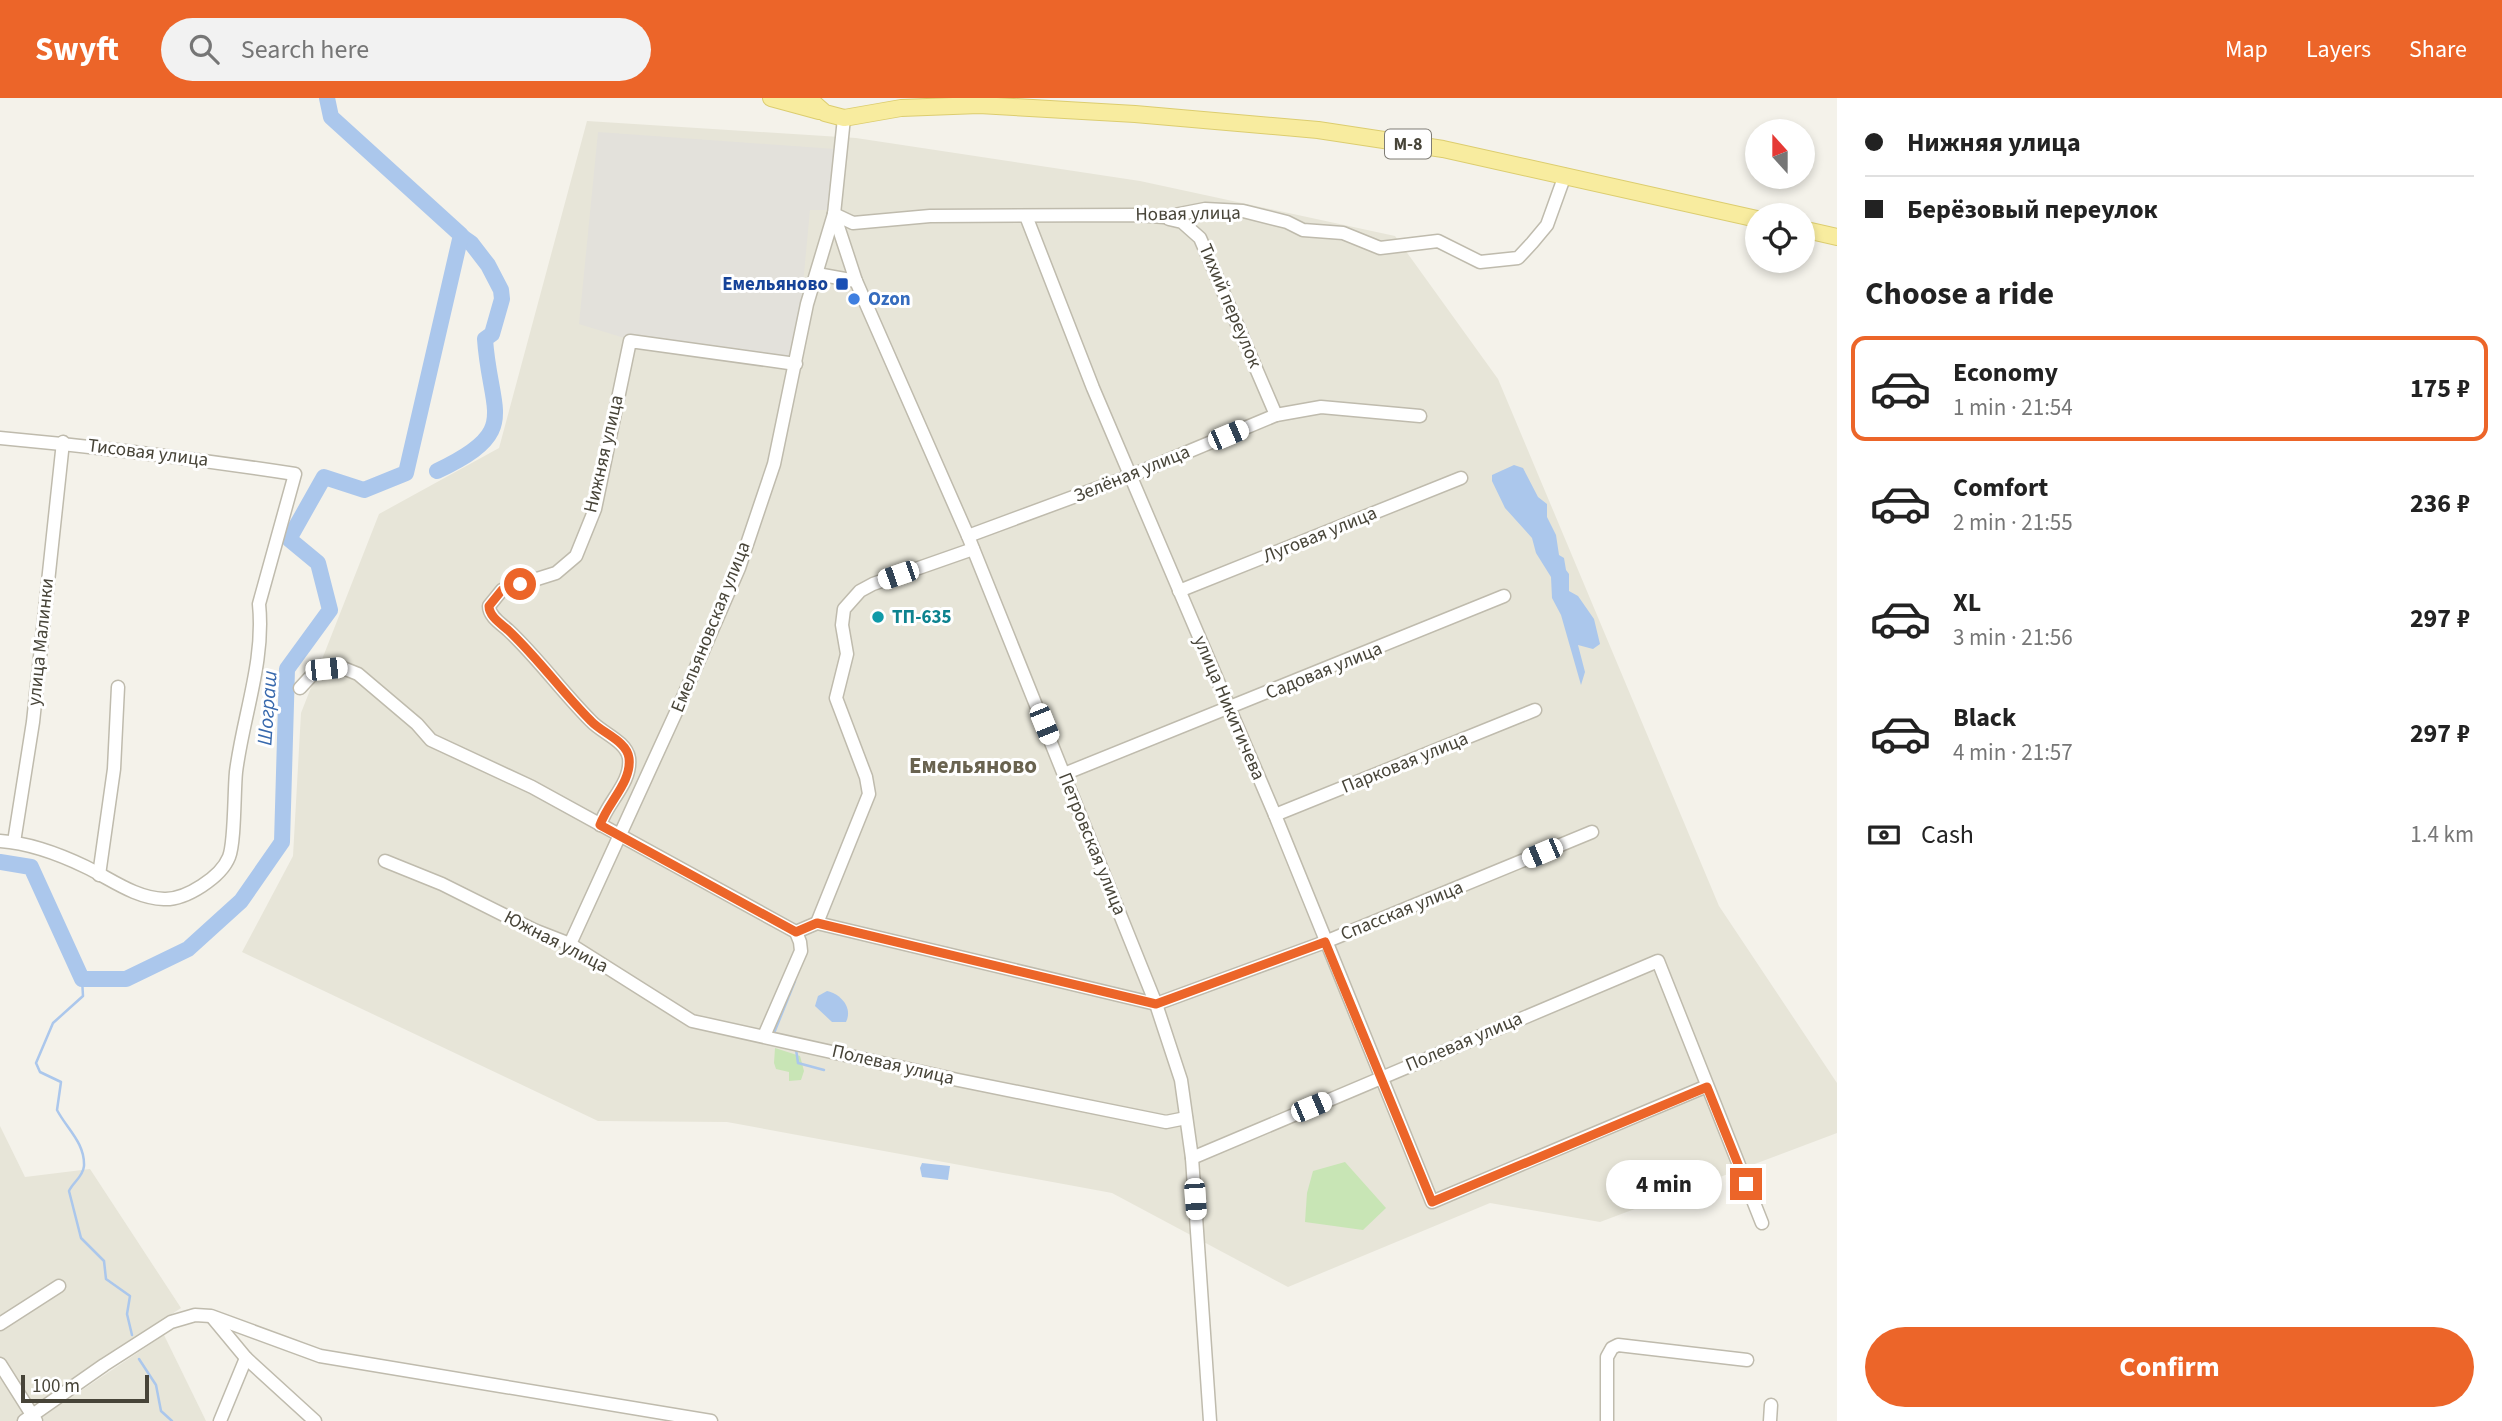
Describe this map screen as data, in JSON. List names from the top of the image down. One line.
{"streets":{"main road":["М-8"],"street":["Новая улица","Тихий переулок","Тисовая улица","Нижняя улица","Зелёная улица","Луговая улица","Емельяновская улица","улица Малинки","Садовая улица","улица Никитичева","Парковая улица","Петровская улица","Спасская улица","Южная улица","Полевая улица"]},"crossings":[["М-8","Новая улица"],["М-8","Петровская улица"],["Новая улица","Тихий переулок"],["Новая улица","Емельяновская улица"],["Новая улица","улица Никитичева"],["Новая улица","Петровская улица"],["Тихий переулок","Зелёная улица"],["Тисовая улица","улица Малинки"],["Нижняя улица","Емельяновская улица"],["Зелёная улица","улица Никитичева"],["Зелёная улица","Петровская улица"],["Луговая улица","улица Никитичева"],["Емельяновская улица","Петровская улица"],["Емельяновская улица","Южная улица"],["Садовая улица","улица Никитичева"],["Садовая улица","Петровская улица"],["улица Никитичева","Парковая улица"],["улица Никитичева","Спасская улица"],["улица Никитичева","Полевая улица"],["Петровская улица","Спасская улица"],["Петровская улица","Полевая улица"],["Южная улица","Полевая улица"]],"districts":["Емельяново"],"water":["Шограш"],"places":{"transit":["Емельяново"],"other":["Ozon","ТП-635"]},"scale_bar":"100 m","north":"top","page":{"header":"Swyft","search":"Search here","nav":["Map","Layers","Share"],"banner":["Нижняя улица","Берёзовый переулок"],"heading":"Choose a ride","list":[{"name":"Economy","note":"1 min · 21:54","value":"175 ₽"},{"name":"Comfort","note":"2 min · 21:55","value":"236 ₽"},{"name":"XL","note":"3 min · 21:56","value":"297 ₽"},{"name":"Black","note":"4 min · 21:57","value":"297 ₽"}],"pay":["Cash","1.4 km"],"bubble":"4 min","buttons":"Confirm","scale":"100 m"}}
